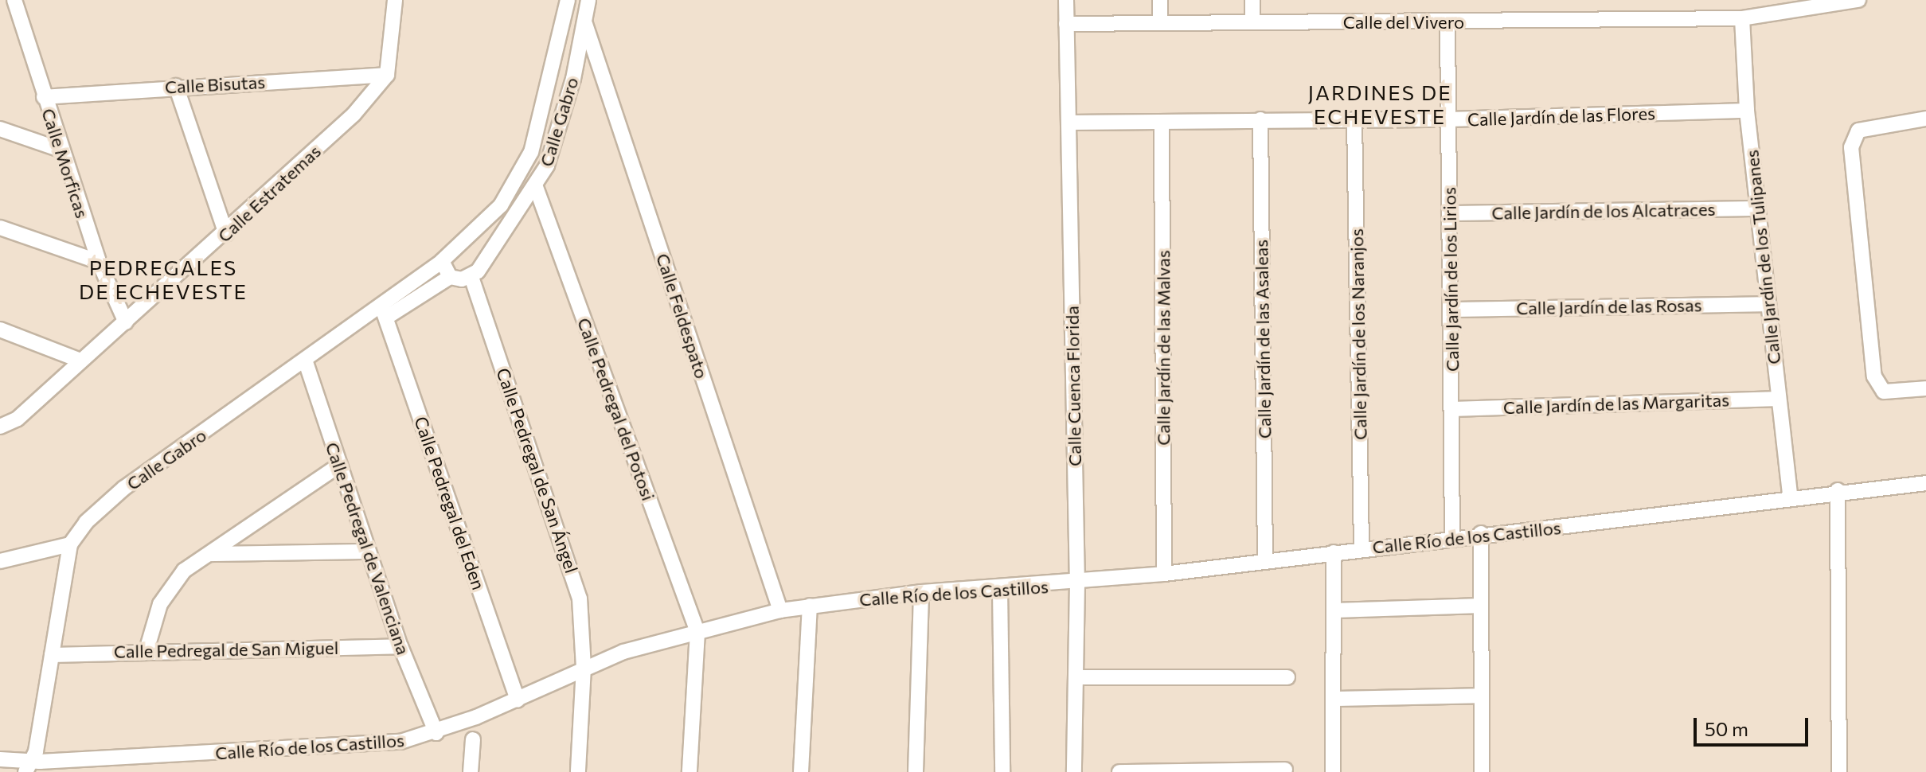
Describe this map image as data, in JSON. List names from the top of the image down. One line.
{"streets":{"street":["Calle del Vivero","Calle Bisutas","Calle Jardín de las Flores","Calle Gabro","Calle Morficas","Calle Estratemas","Calle Jardín de los Alcatraces","Calle Jardín de los Tulipanes","Calle Jardín de los Lirios","Calle Jardín de las Rosas","Calle Feldespato","Calle Jardín de los Naranjos","Calle Jardín de las Asaleas","Calle Jardín de las Malvas","Calle Cuenca Florida","Calle Jardín de las Margaritas","Calle Pedregal del Potosi","Calle Pedregal de San Ángel","Calle Pedregal del Eden","Calle Río de los Castillos","Calle Pedregal de Valenciana","Calle Pedregal de San Miguel"]},"crossings":[["Calle del Vivero","Calle Jardín de los Tulipanes"],["Calle del Vivero","Calle Jardín de los Lirios"],["Calle del Vivero","Calle Cuenca Florida"],["Calle Bisutas","Calle Morficas"],["Calle Bisutas","Calle Estratemas"],["Calle Jardín de las Flores","Calle Jardín de los Tulipanes"],["Calle Jardín de las Flores","Calle Jardín de los Lirios"],["Calle Jardín de las Flores","Calle Jardín de los Naranjos"],["Calle Jardín de las Flores","Calle Jardín de las Asaleas"],["Calle Jardín de las Flores","Calle Jardín de las Malvas"],["Calle Jardín de las Flores","Calle Cuenca Florida"],["Calle Gabro","Calle Feldespato"],["Calle Gabro","Calle Pedregal del Potosi"],["Calle Gabro","Calle Pedregal de San Ángel"],["Calle Gabro","Calle Pedregal del Eden"],["Calle Gabro","Calle Río de los Castillos"],["Calle Gabro","Calle Pedregal de Valenciana"],["Calle Gabro","Calle Pedregal de San Miguel"],["Calle Morficas","Calle Estratemas"],["Calle Jardín de los Alcatraces","Calle Jardín de los Tulipanes"],["Calle Jardín de los Alcatraces","Calle Jardín de los Lirios"],["Calle Jardín de los Tulipanes","Calle Jardín de las Rosas"],["Calle Jardín de los Tulipanes","Calle Jardín de las Margaritas"],["Calle Jardín de los Tulipanes","Calle Río de los Castillos"],["Calle Jardín de los Lirios","Calle Jardín de las Rosas"],["Calle Jardín de los Lirios","Calle Jardín de las Margaritas"],["Calle Jardín de los Lirios","Calle Río de los Castillos"],["Calle Feldespato","Calle Río de los Castillos"],["Calle Jardín de los Naranjos","Calle Río de los Castillos"],["Calle Jardín de las Asaleas","Calle Río de los Castillos"],["Calle Jardín de las Malvas","Calle Río de los Castillos"],["Calle Cuenca Florida","Calle Río de los Castillos"],["Calle Pedregal del Potosi","Calle Río de los Castillos"],["Calle Pedregal de San Ángel","Calle Río de los Castillos"],["Calle Pedregal del Eden","Calle Río de los Castillos"],["Calle Río de los Castillos","Calle Pedregal de Valenciana"],["Calle Pedregal de Valenciana","Calle Pedregal de San Miguel"]],"districts":["JARDINES DE ECHEVESTE","PEDREGALES DE ECHEVESTE"],"scale_bar":"50 m"}
